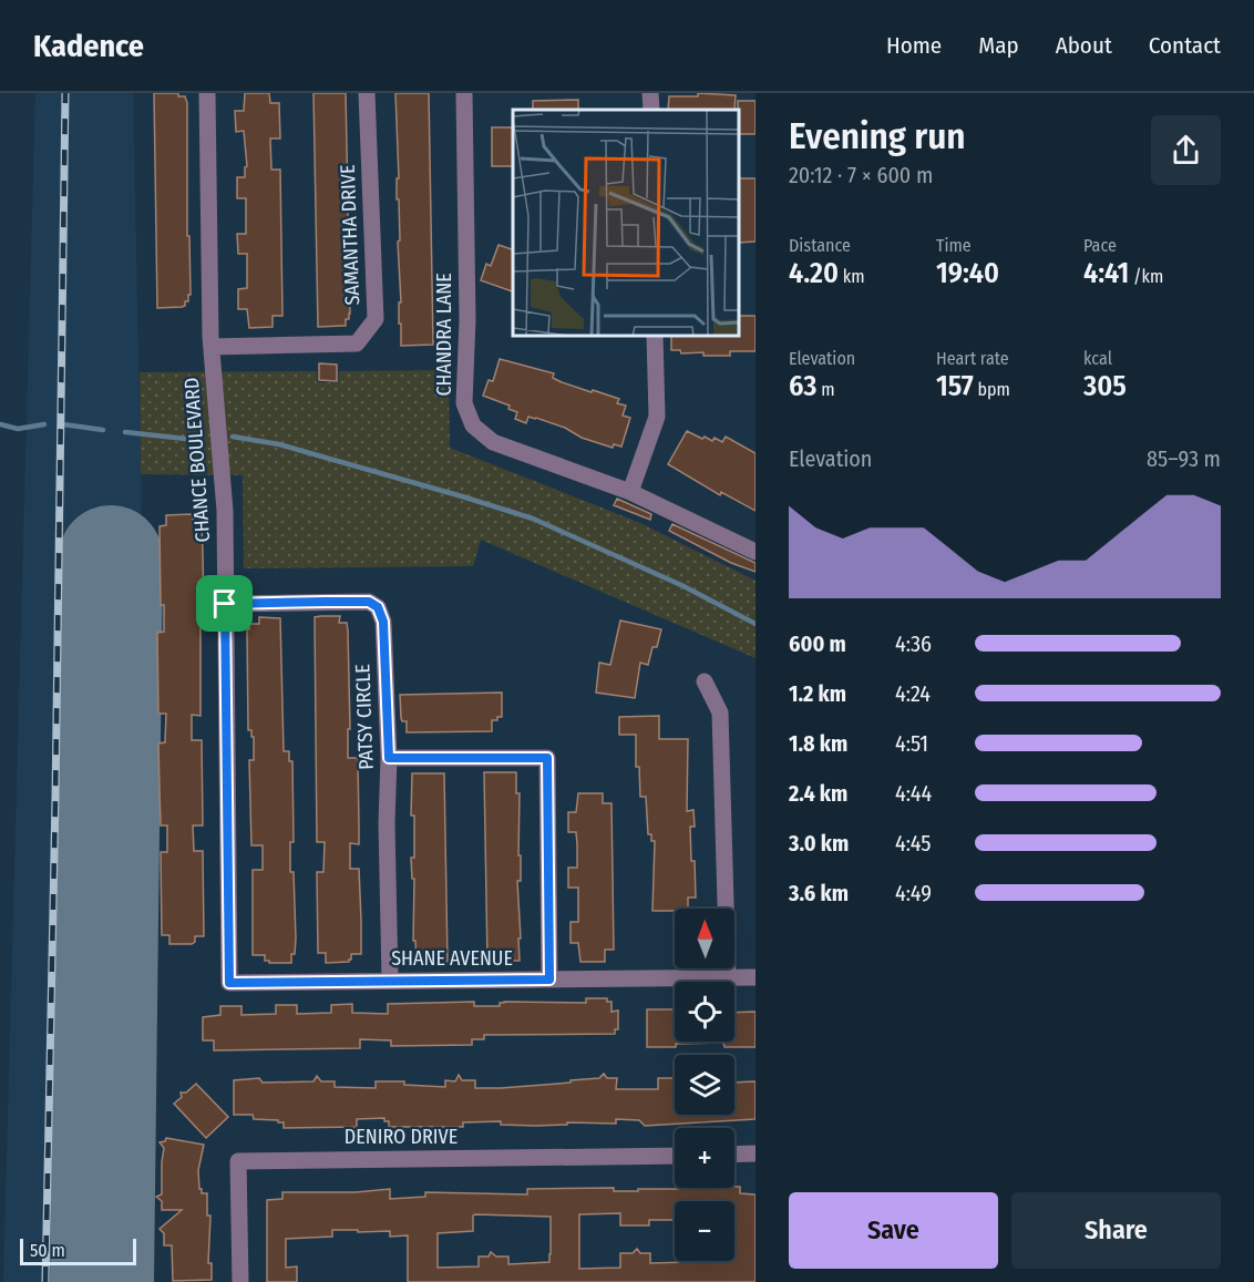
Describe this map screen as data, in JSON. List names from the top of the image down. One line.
{"streets":{"street":["SAMANTHA DRIVE","CHANDRA LANE","CHANCE BOULEVARD","PATSY CIRCLE","SHANE AVENUE","DENIRO DRIVE"]},"crossings":[["SAMANTHA DRIVE","CHANCE BOULEVARD"],["CHANCE BOULEVARD","PATSY CIRCLE"],["CHANCE BOULEVARD","SHANE AVENUE"],["PATSY CIRCLE","SHANE AVENUE"]],"scale_bar":"50 m","north":"top","page":{"header":"Kadence","nav":["Home","Map","About","Contact"],"heading":["Evening run","20:12 · 7 × 600 m"],"stats":[["Distance","4.20 km"],["Time","19:40"],["Pace","4:41 /km"],["Elevation","63 m"],["Heart rate","157 bpm"],["kcal","305"]],"chart":["Elevation","85–93 m"],"list":[{"name":"600 m","note":"4:36"},{"name":"1.2 km","note":"4:24"},{"name":"1.8 km","note":"4:51"},{"name":"2.4 km","note":"4:44"},{"name":"3.0 km","note":"4:45"},{"name":"3.6 km","note":"4:49"}],"map_buttons":["+","−"],"buttons":["Save","Share"],"scale":"50 m"}}
